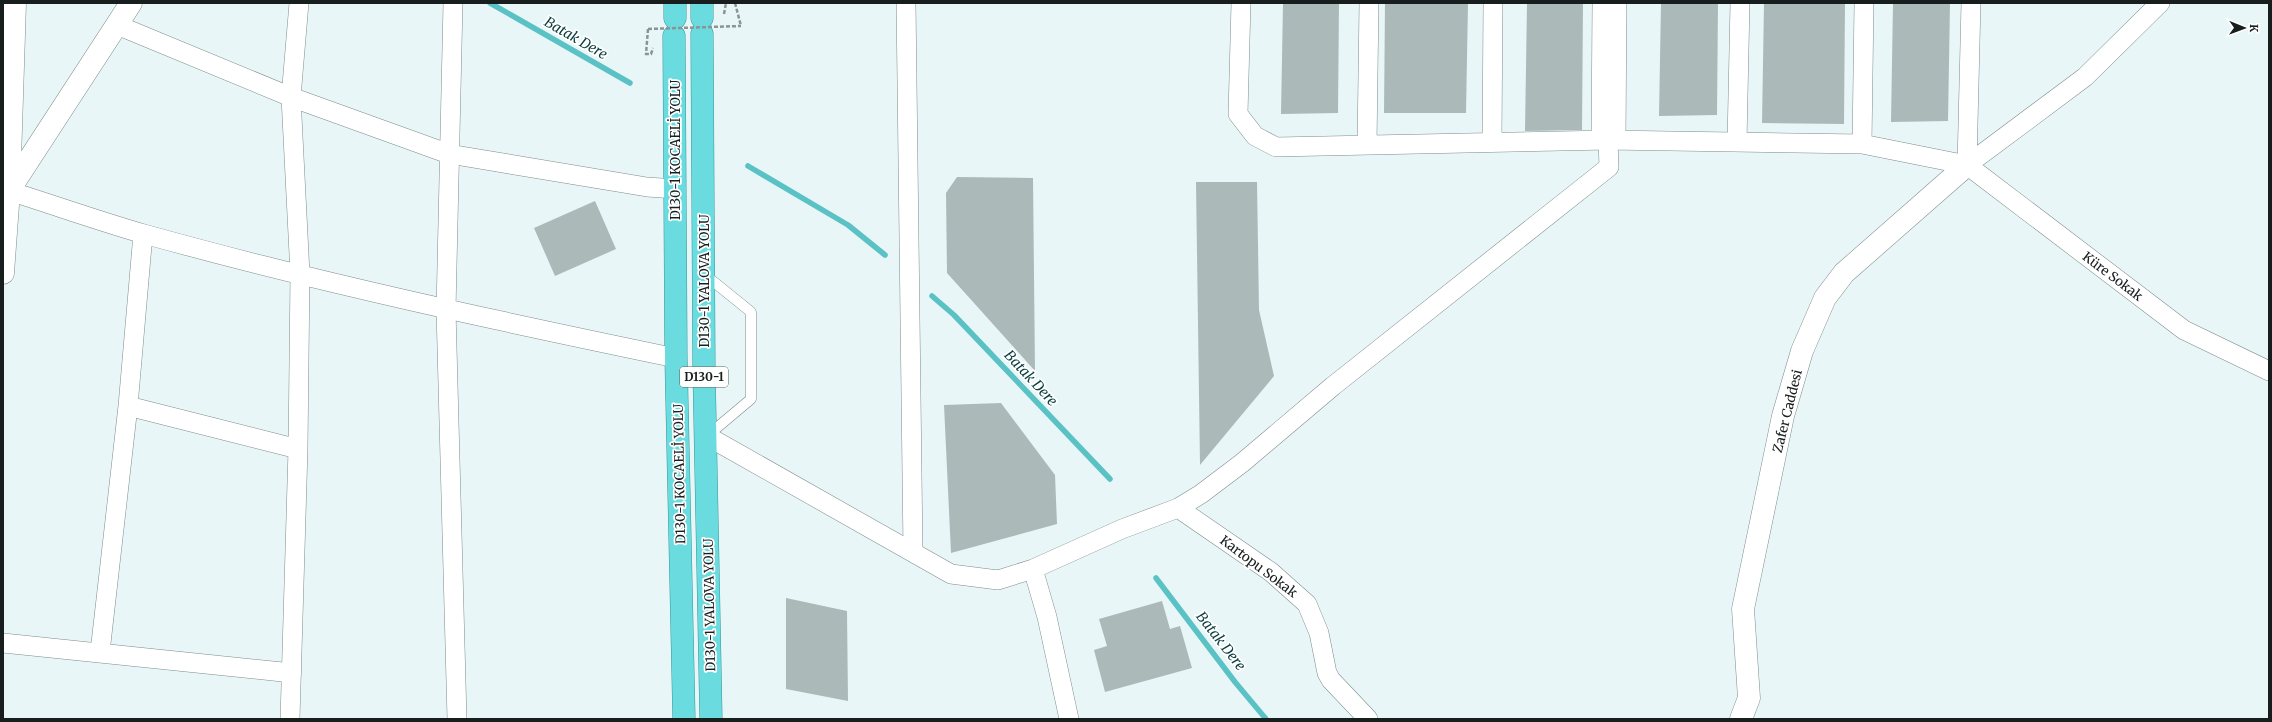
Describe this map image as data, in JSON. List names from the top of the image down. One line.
{"streets":{"highway":["D130-1 KOCAELİ YOLU","D130-1 YALOVA YOLU","D130-1"],"street":["Küre Sokak","Zafer Caddesi","Kartopu Sokak"]},"crossings":[["Küre Sokak","Zafer Caddesi"]],"water":["Batak Dere"],"north":"right"}
